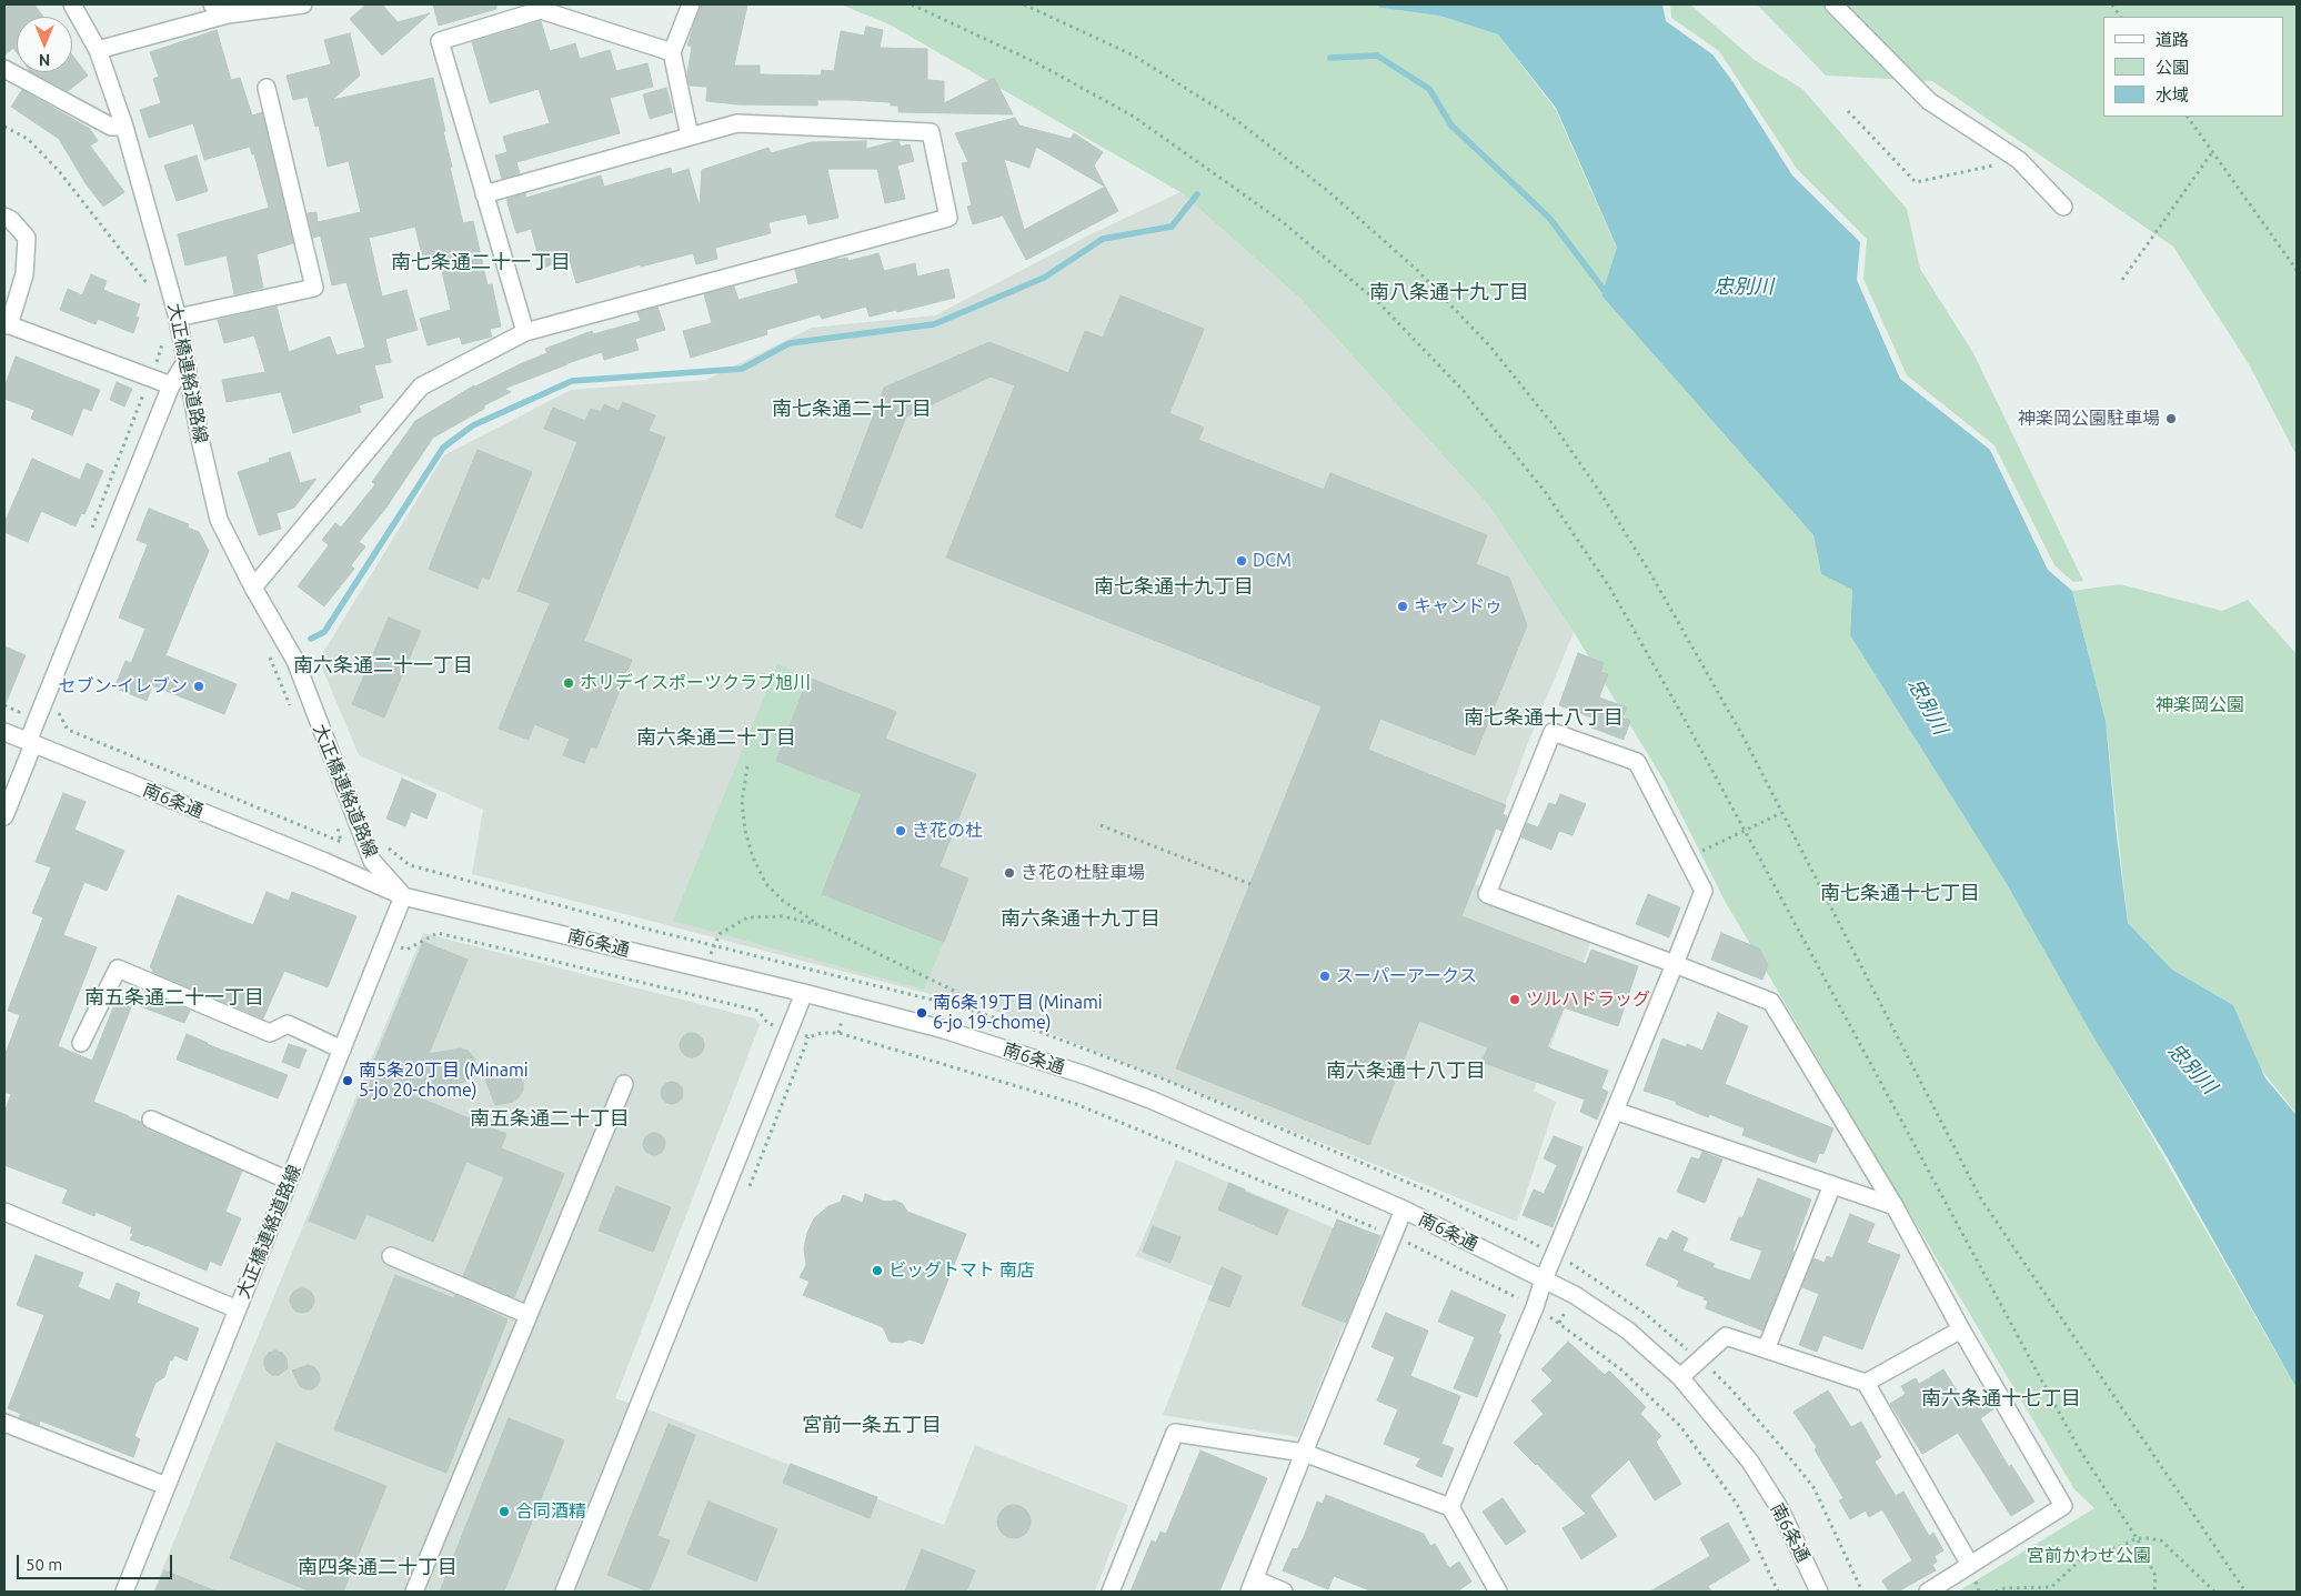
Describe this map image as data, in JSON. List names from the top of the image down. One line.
{"streets":{"street":["大正橋連絡道路線","南6条通"]},"crossings":[["大正橋連絡道路線","南6条通"]],"districts":["南七条通二十一丁目","南八条通十九丁目","南七条通二十丁目","南七条通十九丁目","南六条通二十一丁目","南七条通十八丁目","南六条通二十丁目","南七条通十七丁目","南六条通十九丁目","南五条通二十一丁目","南六条通十八丁目","南五条通二十丁目","南六条通十七丁目","宮前一条五丁目","南四条通二十丁目"],"water":["忠別川"],"parks":["神楽岡公園","宮前かわせ公園"],"places":["神楽岡公園駐車場","DCM","キャンドゥ","ホリデイスポーツクラブ旭川","セブン-イレブン","き花の杜","き花の杜駐車場","スーパーアークス","ツルハドラッグ","南6条19丁目 (Minami 6-jo 19-chome)","南5条20丁目 (Minami 5-jo 20-chome)","ビッグトマト 南店","合同酒精"],"legend":["道路","公園","水域"],"scale_bar":"50 m","north":"bottom"}
